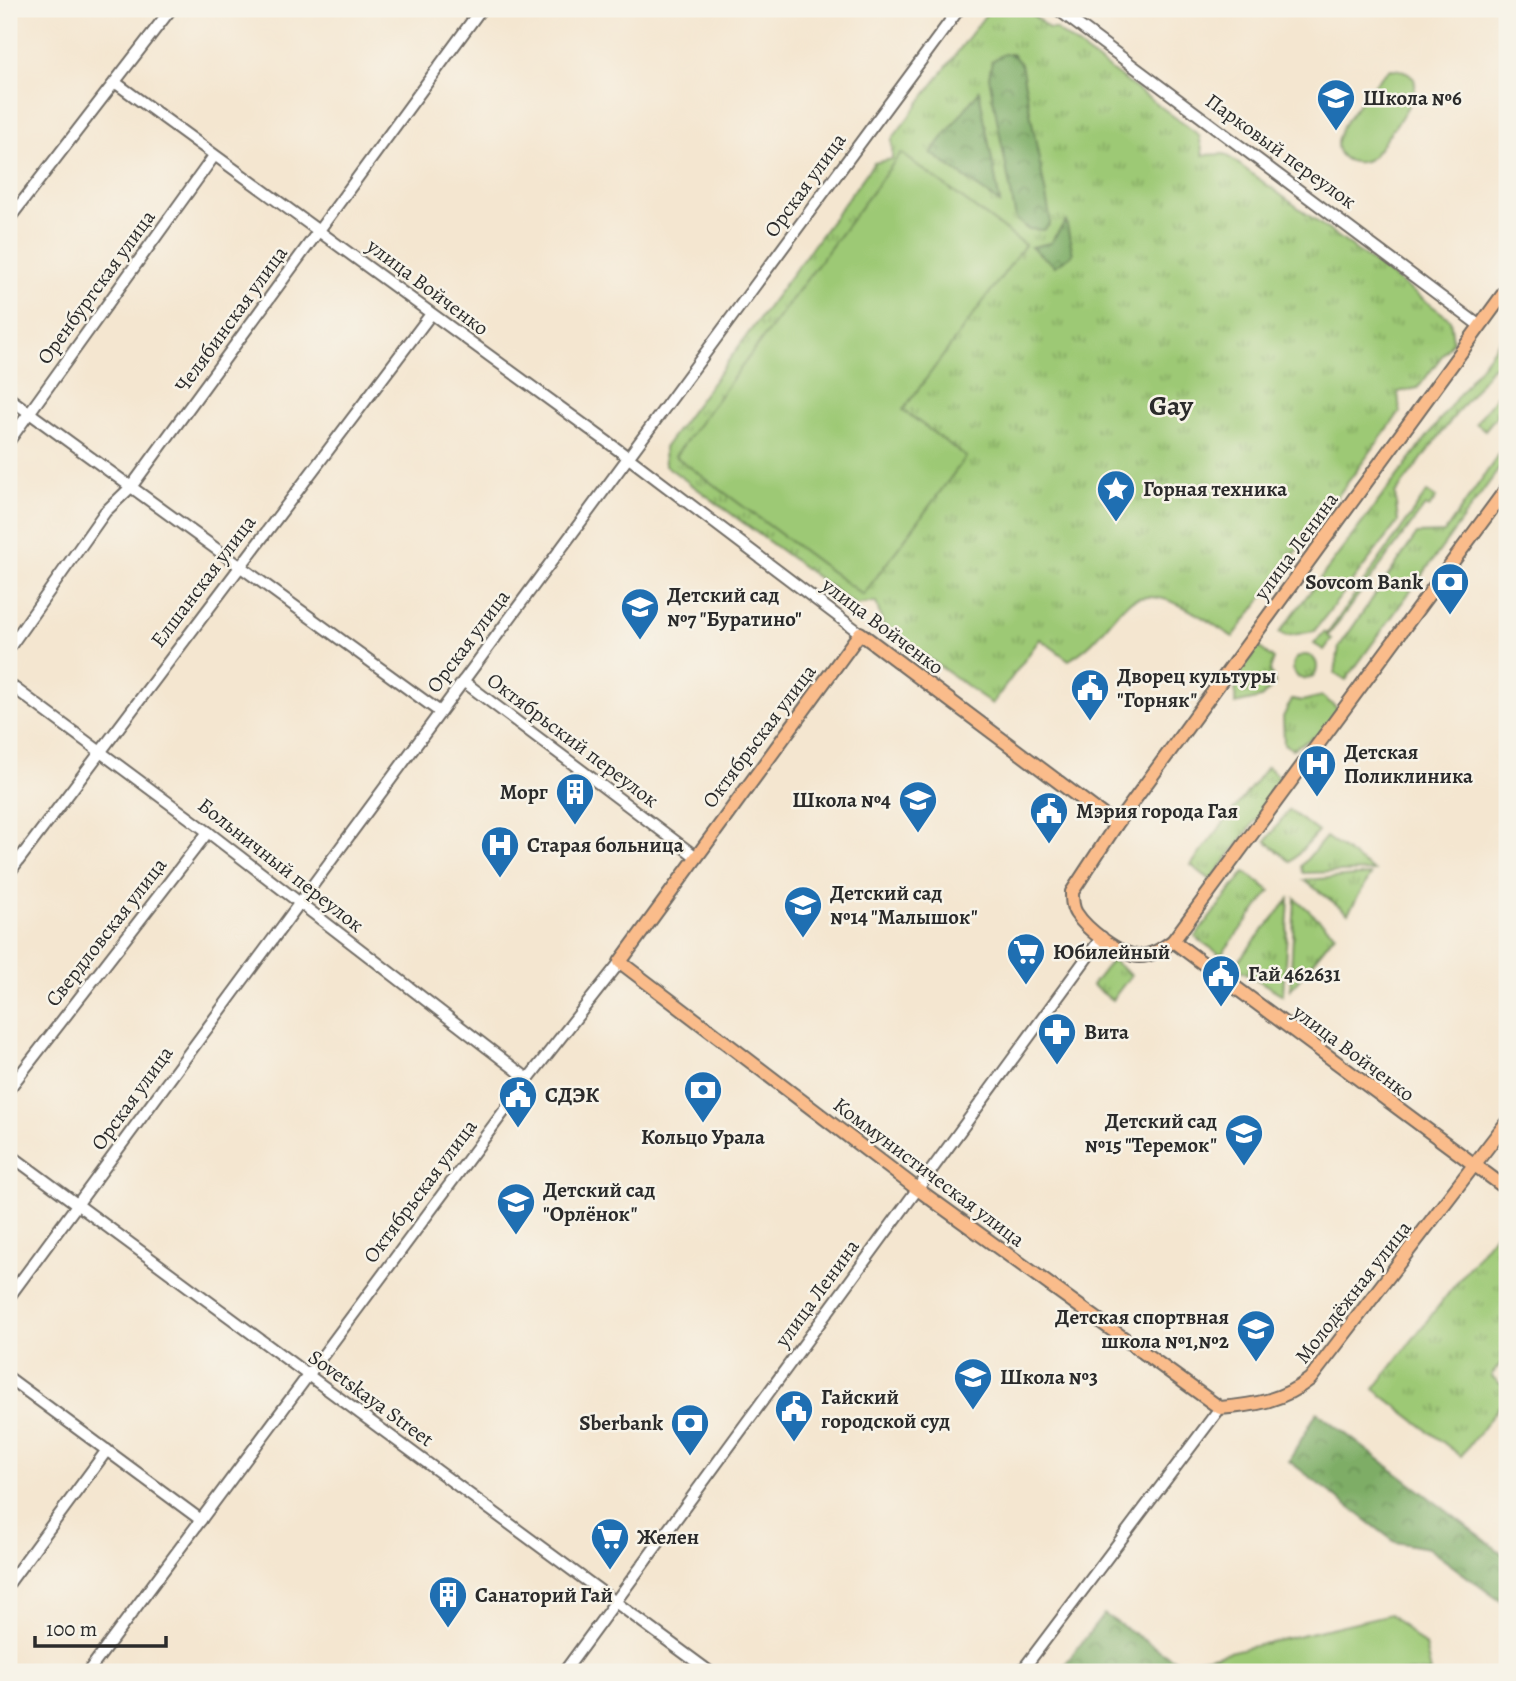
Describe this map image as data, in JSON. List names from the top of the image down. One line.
{"streets":{"main road":["улица Войченко","улица Ленина","Октябрьская улица","Коммунистическая улица","Молодёжная улица"],"street":["Парковый переулок","Орская улица","Оренбургская улица","Челябинская улица","Елшанская улица","Октябрьский переулок","Больничный переулок","Свердловская улица","Sovetskaya Street"]},"crossings":[["Парковый переулок","улица Ленина"],["Орская улица","улица Войченко"],["Орская улица","Октябрьский переулок"],["Орская улица","Больничный переулок"],["Орская улица","Sovetskaya Street"],["Оренбургская улица","улица Войченко"],["улица Войченко","Челябинская улица"],["улица Войченко","улица Ленина"],["улица Войченко","Елшанская улица"],["улица Войченко","Октябрьская улица"],["улица Войченко","Молодёжная улица"],["улица Ленина","Коммунистическая улица"],["улица Ленина","Sovetskaya Street"],["Елшанская улица","Больничный переулок"],["Октябрьская улица","Октябрьский переулок"],["Октябрьская улица","Больничный переулок"],["Октябрьская улица","Коммунистическая улица"],["Октябрьская улица","Sovetskaya Street"],["Больничный переулок","Свердловская улица"],["Коммунистическая улица","Молодёжная улица"]],"districts":["Gay"],"places":{"school or university":["Школа №6","Детский сад №7 \"Буратино\"","Школа №4","Детский сад №14 \"Малышок\"","Детский сад №15 \"Теремок\"","Детский сад \"Орлёнок\"","Детская спортвная школа №1,№2","Школа №3"],"place":["Горная техника"],"bank":["Sovcom Bank","Кольцо Урала","Sberbank"],"public building":["Дворец культуры \"Горняк\"","Мэрия города Гая","Гай 462631","СДЭК","Гайский городской суд"],"hospital":["Детская Поликлиника","Старая больница"],"building":["Морг","Санаторий Гай"],"supermarket":["Юбилейный","Желен"],"pharmacy":["Вита"]},"scale_bar":"100 m"}
